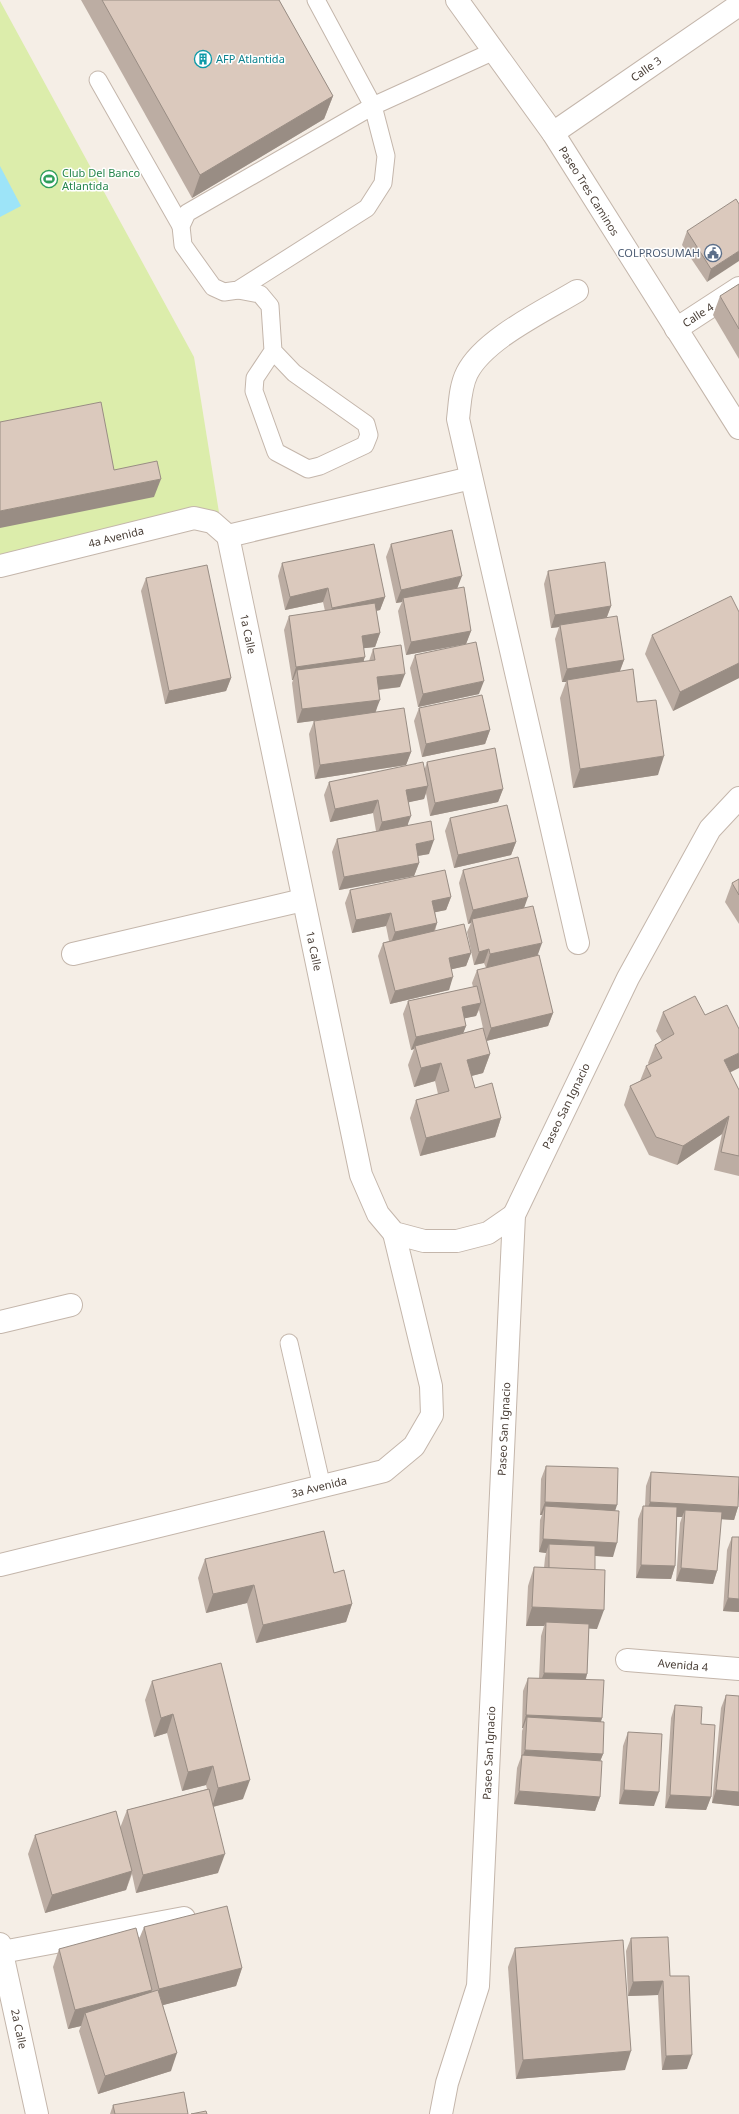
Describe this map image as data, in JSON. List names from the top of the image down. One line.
{"streets":{"street":["Calle 3","Paseo Tres Caminos","Calle 4","4a Avenida","1a Calle","Paseo San Ignacio","3a Avenida","Avenida 4","2a Calle"]},"crossings":[["Calle 3","Paseo Tres Caminos"],["Paseo Tres Caminos","Calle 4"],["4a Avenida","1a Calle"],["1a Calle","3a Avenida"]],"places":{"building":["AFP Atlantida"],"sports":["Club Del Banco Atlantida"],"public building":["COLPROSUMAH"]}}
